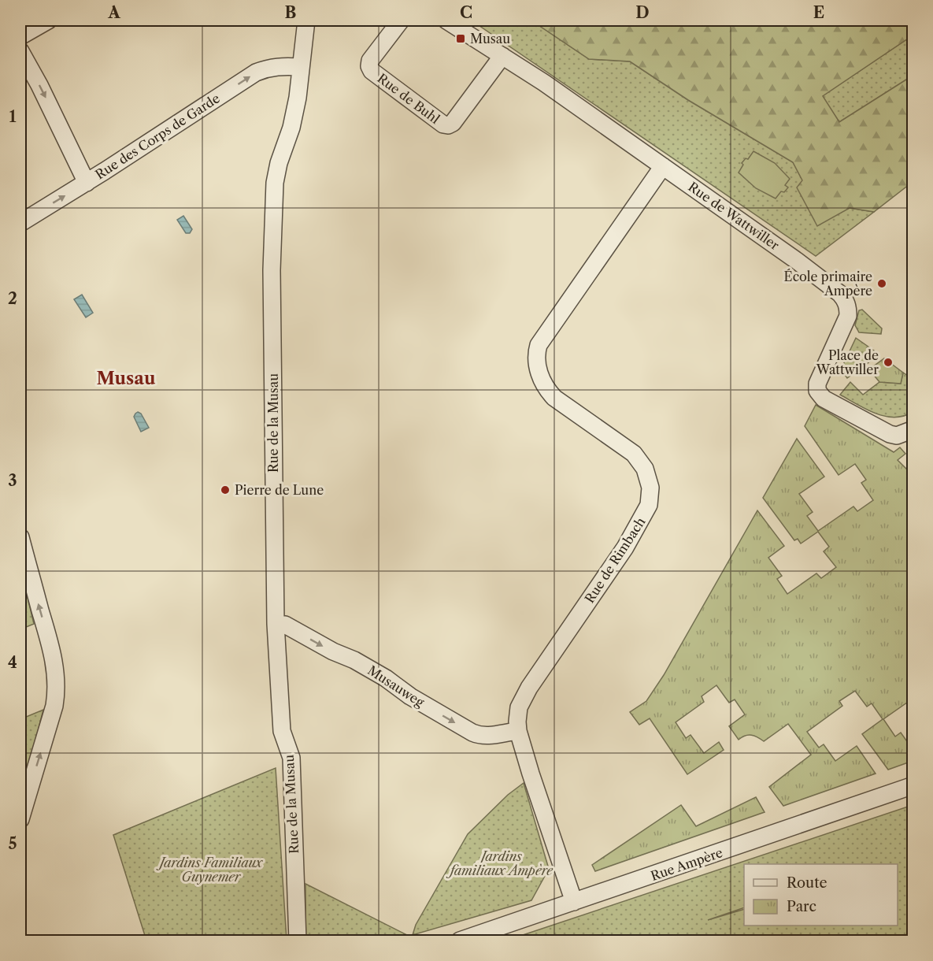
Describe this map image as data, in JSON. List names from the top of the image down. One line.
{"streets":{"street":["Rue de Buhl","Rue des Corps de Garde","Rue de Wattwiller","Rue de la Musau","Rue de Rimbach","Musauweg","Rue Ampère"]},"crossings":[["Rue de Buhl","Rue de Wattwiller"],["Rue des Corps de Garde","Rue de la Musau"],["Rue de Wattwiller","Rue de Rimbach"],["Rue de la Musau","Musauweg"],["Rue de Rimbach","Musauweg"],["Rue de Rimbach","Rue Ampère"]],"one_way":["Rue des Corps de Garde","Musauweg"],"districts":["Musau"],"parks":["Jardins familiaux Ampère","Jardins Familiaux Guynemer"],"places":{"transit":["Musau"],"other":["École primaire Ampère","Place de Wattwiller","Pierre de Lune"]},"legend":["Route","Parc"],"grid":{"columns":["A","B","C","D","E"],"rows":["1","2","3","4","5"]}}
